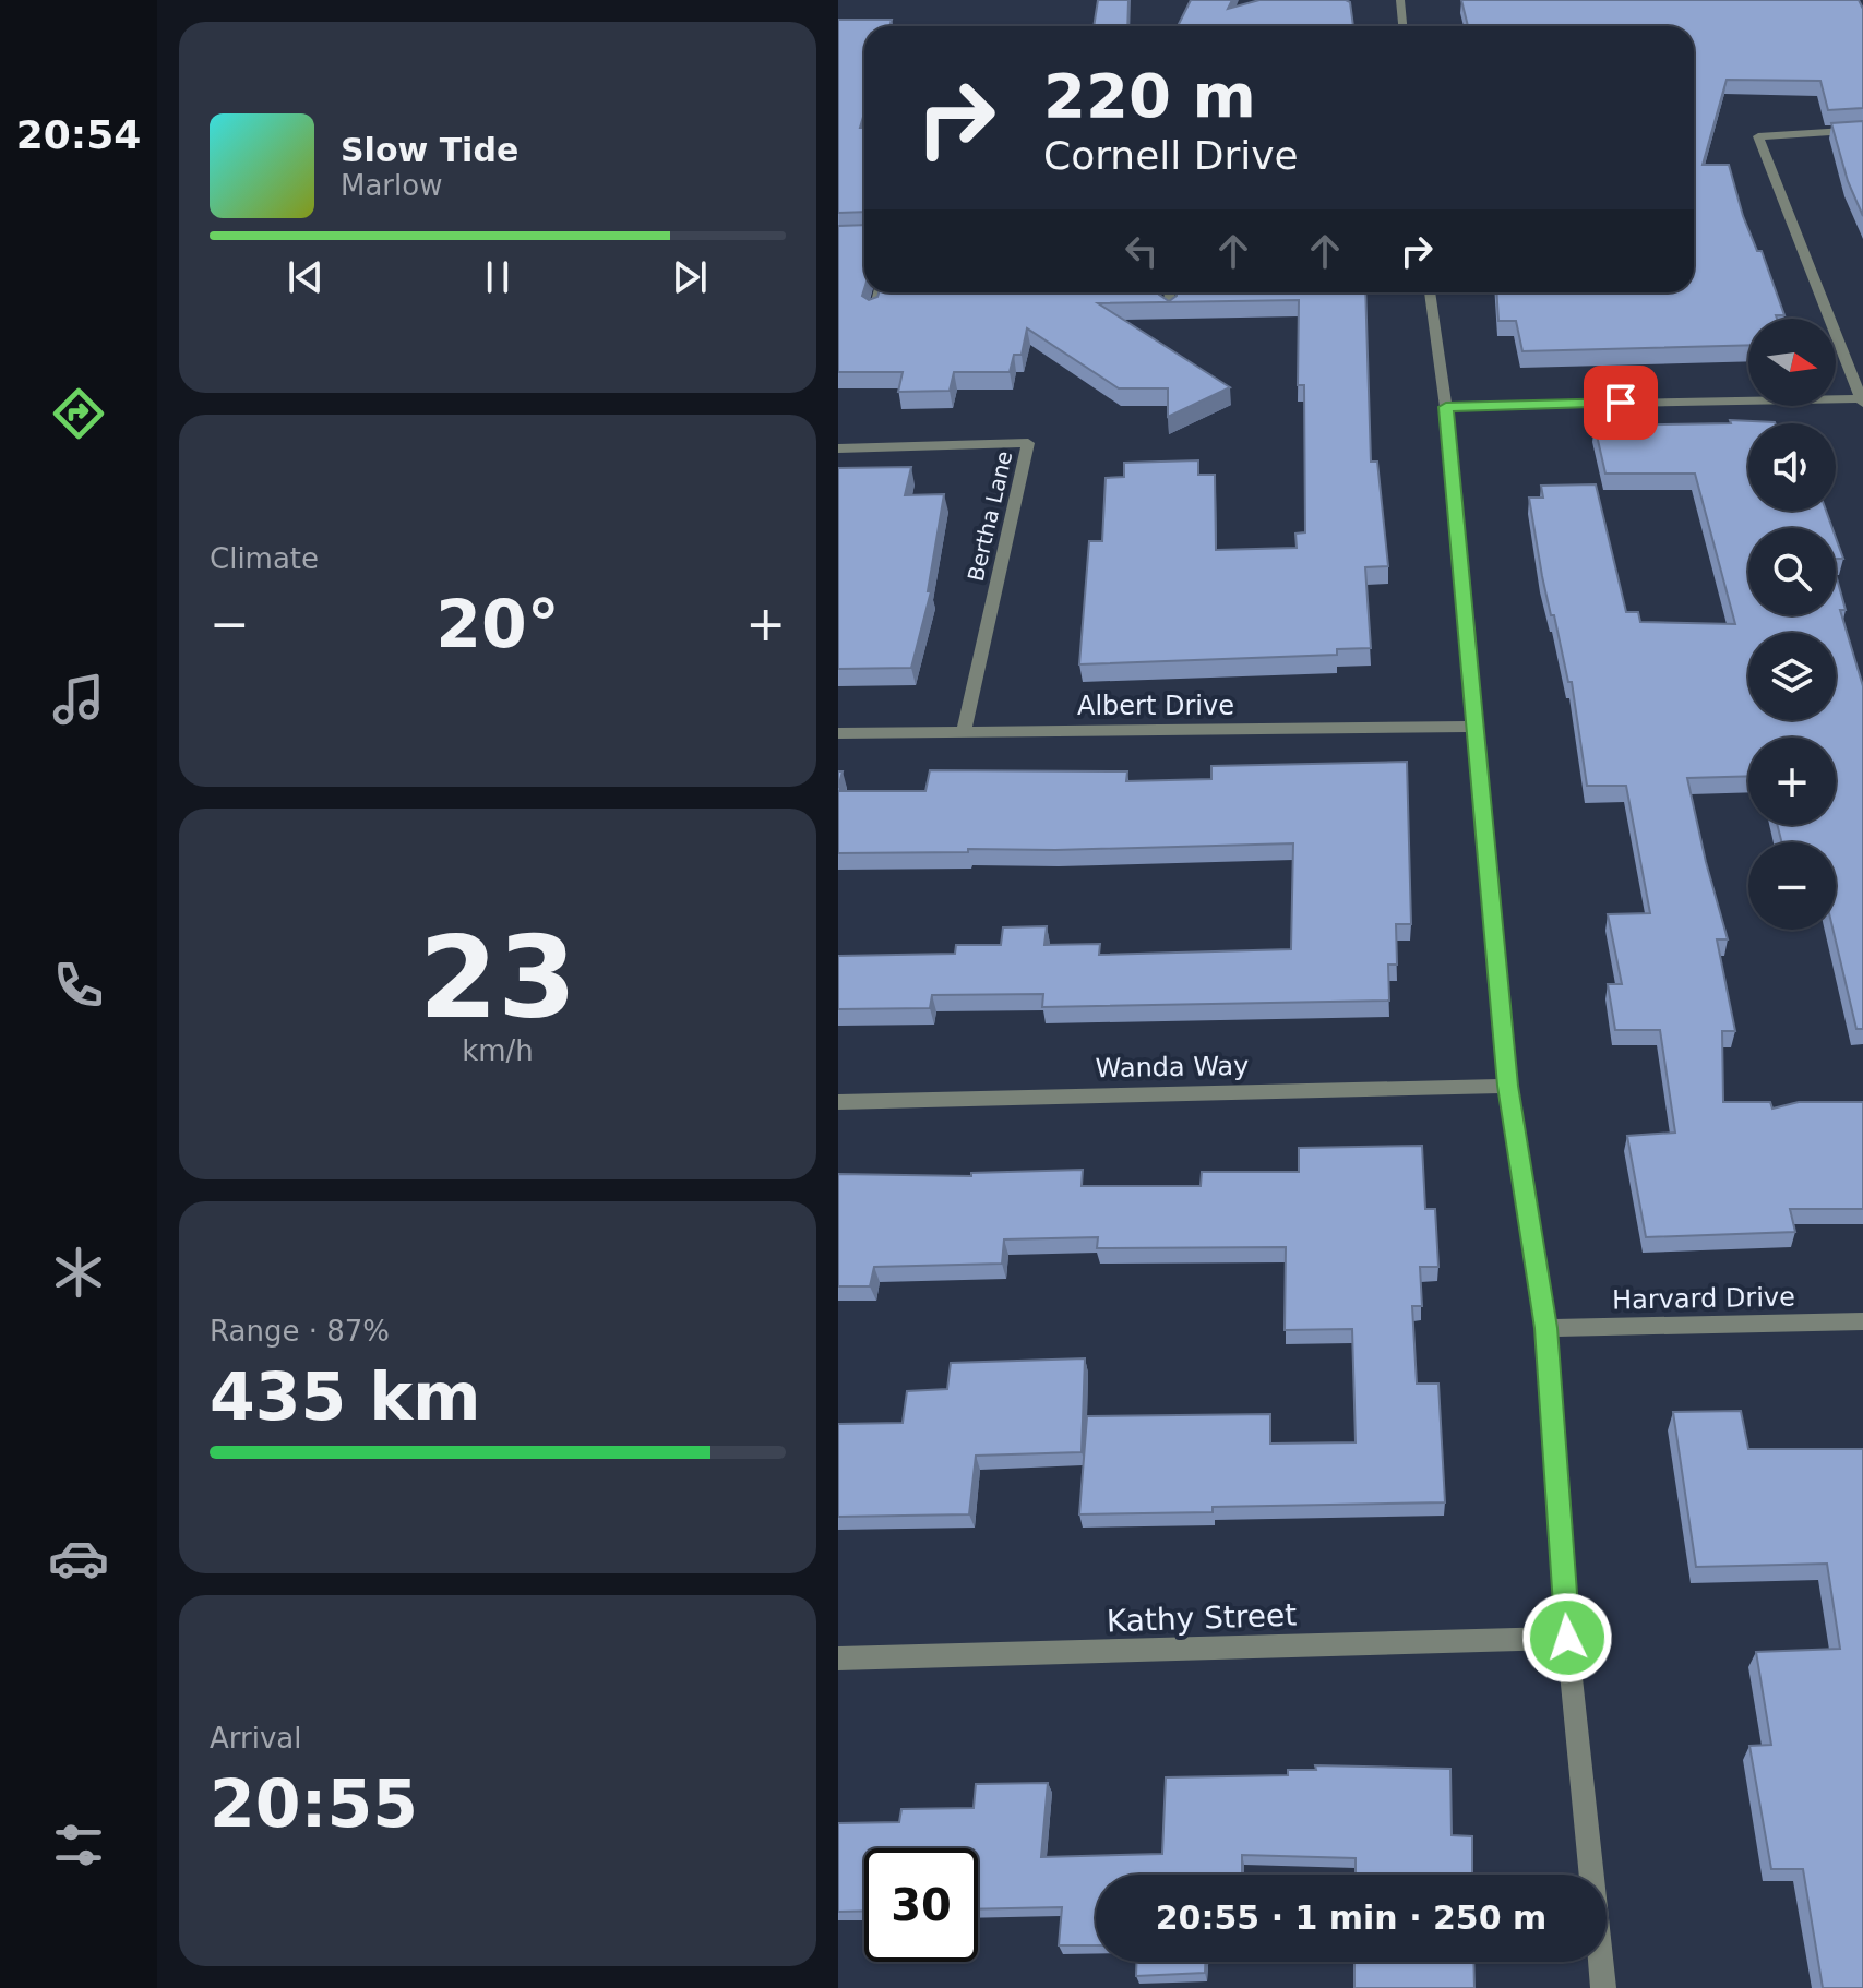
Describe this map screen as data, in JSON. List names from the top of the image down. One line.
{"streets":{"street":["Bertha Lane","Albert Drive","Wanda Way","Harvard Drive","Kathy Street"]},"crossings":[["Bertha Lane","Albert Drive"]],"north":"right","page":{"tabs":"20:54","turn":["220 m","Cornell Drive"],"song":["Slow Tide","Marlow"],"map_buttons":["+","−"],"tile":["Climate",["23","km/h"],["Range · 87%","435 km"],["Arrival","20:55"]],"heat":["−","20°","+"],"limit":"30","trip":"20:55 · 1 min · 250 m"}}
